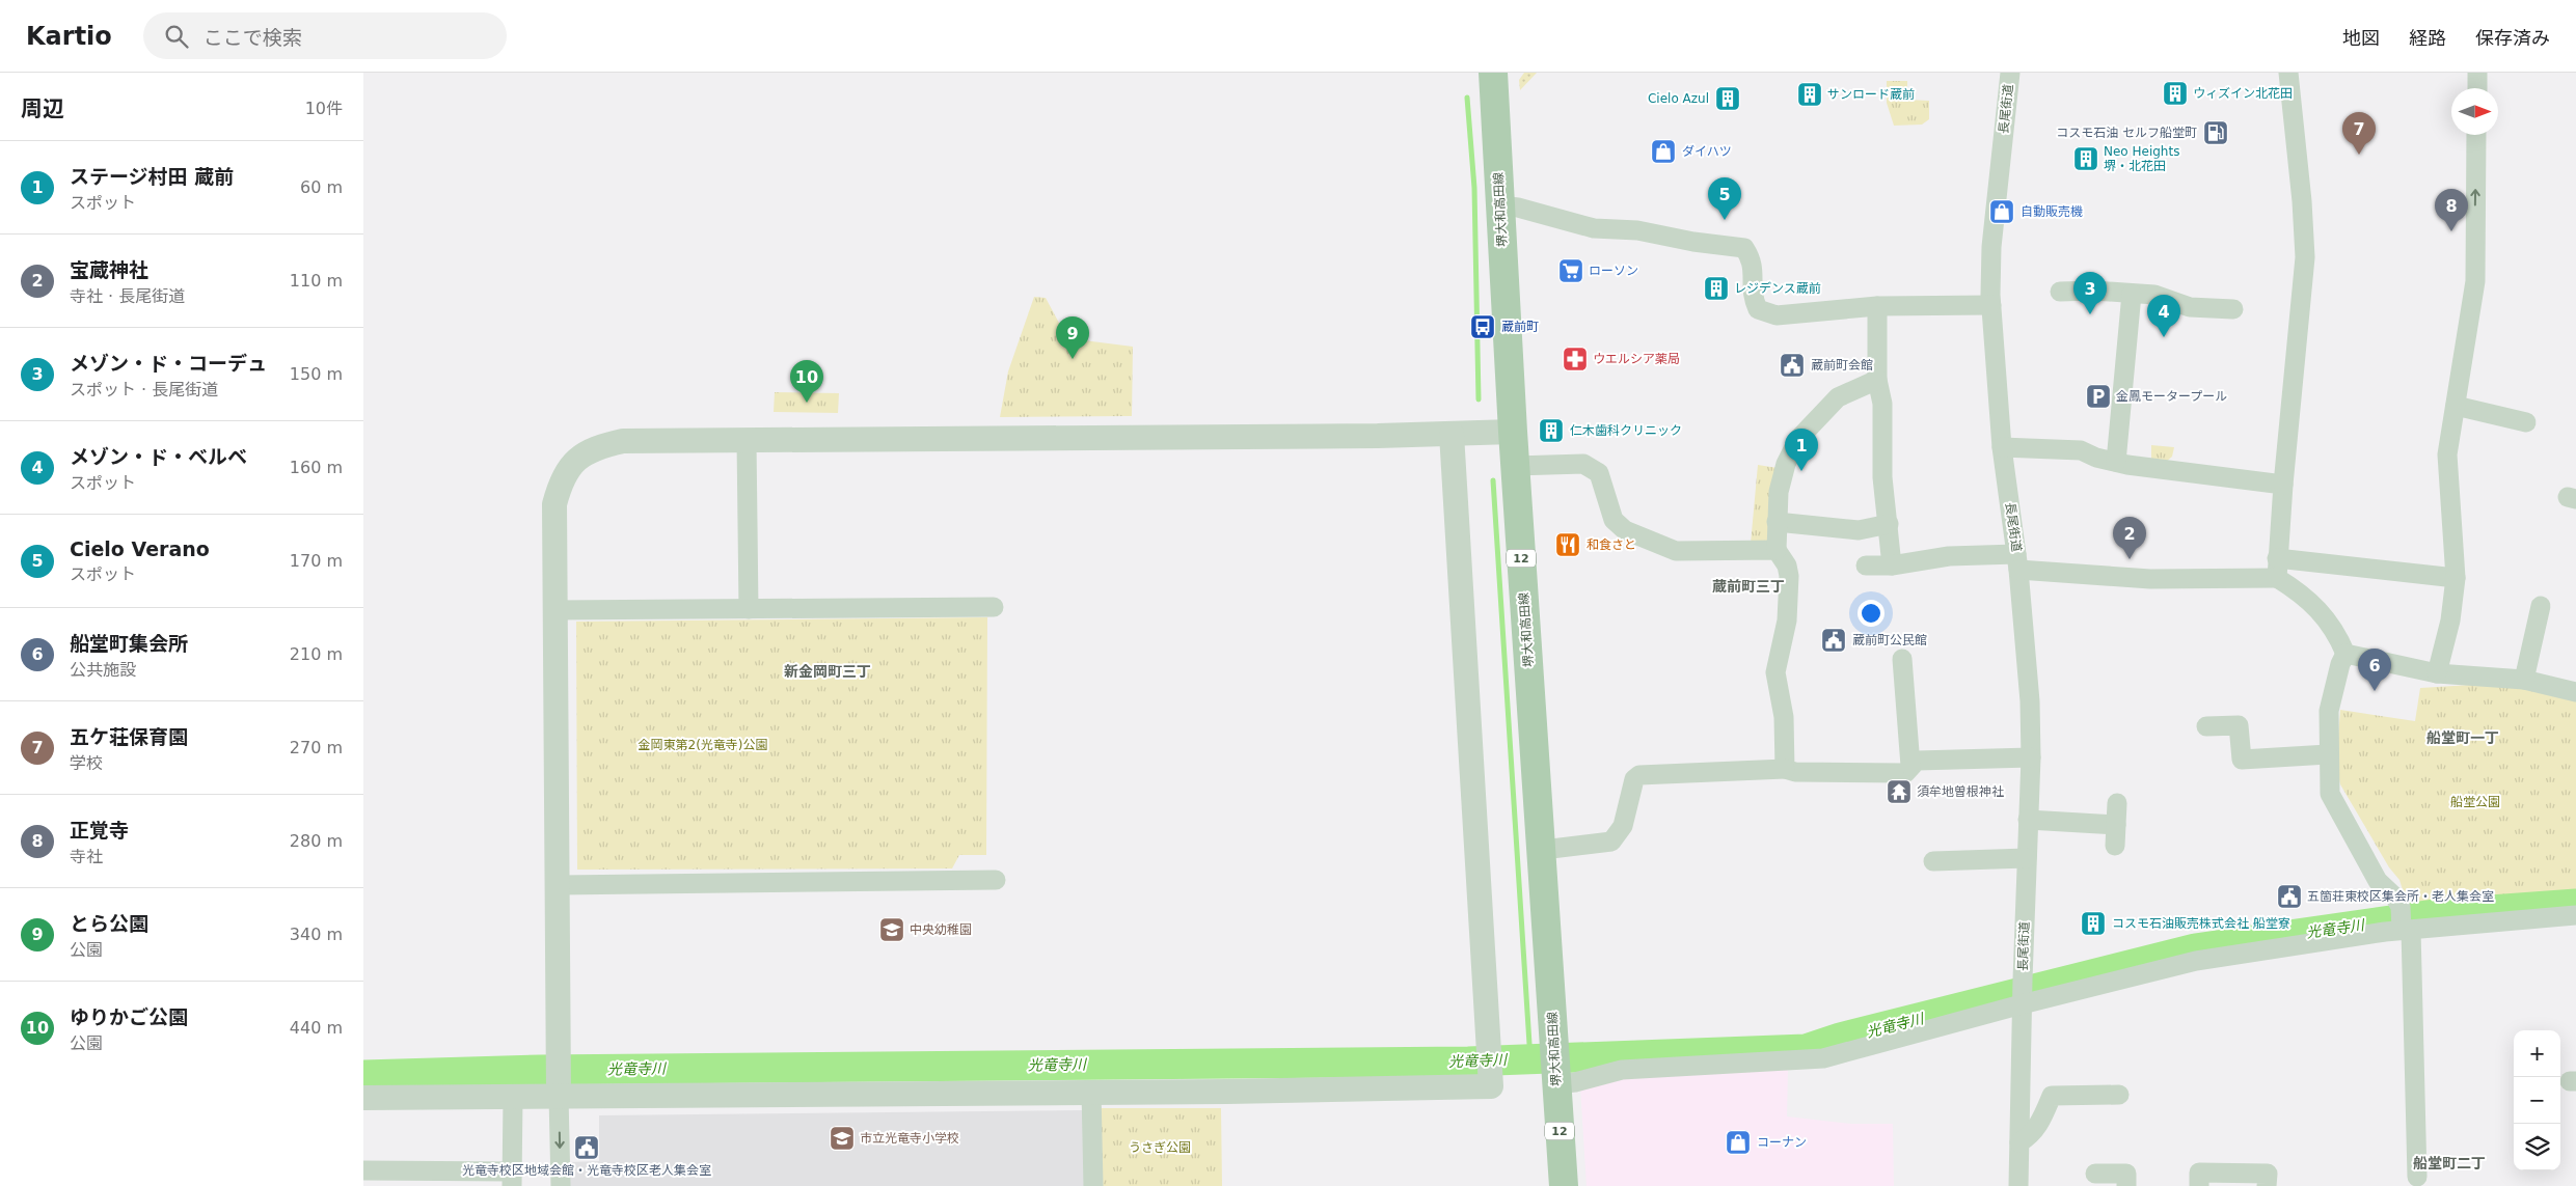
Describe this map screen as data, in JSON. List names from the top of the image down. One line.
{"streets":{"main road":["堺大和高田線","12"],"street":["長尾街道"]},"districts":["蔵前町三丁","新金岡町三丁","船堂町一丁","船堂町二丁"],"water":["光竜寺川"],"parks":["金岡東第2(光竜寺)公園","船堂公園","うさぎ公園"],"places":{"building":["ウィズイン北花田","サンロード蔵前","Cielo Azul","Neo Heights 堺・北花田","レジデンス蔵前","仁木歯科クリニック","コスモ石油販売株式会社 船堂寮"],"fuel station":["コスモ石油 セルフ船堂町"],"shop":["ダイハツ","自動販売機","コーナン"],"supermarket":["ローソン"],"bus stop":["蔵前町"],"pharmacy":["ウエルシア薬局"],"public building":["蔵前町会館","蔵前町公民館","五箇荘東校区集会所・老人集会室","光竜寺校区地域会館・光竜寺校区老人集会室"],"parking":["金鳳モータープール"],"restaurant":["和食さと"],"temple":["須牟地曽根神社"],"school or university":["中央幼稚園","市立光竜寺小学校"]},"north":"right","page":{"header":"Kartio","search":"ここで検索","nav":["地図","経路","保存済み"],"heading":["周辺","10件"],"pins":["7","5","8","3","4","9","10","1","2","6"],"list":[{"mark":"1","name":"ステージ村田 蔵前","note":"スポット","value":"60 m"},{"mark":"2","name":"宝蔵神社","note":"寺社 · 長尾街道","value":"110 m"},{"mark":"3","name":"メゾン・ド・コーデュ","note":"スポット · 長尾街道","value":"150 m"},{"mark":"4","name":"メゾン・ド・ベルベ","note":"スポット","value":"160 m"},{"mark":"5","name":"Cielo Verano","note":"スポット","value":"170 m"},{"mark":"6","name":"船堂町集会所","note":"公共施設","value":"210 m"},{"mark":"7","name":"五ケ荘保育園","note":"学校","value":"270 m"},{"mark":"8","name":"正覚寺","note":"寺社","value":"280 m"},{"mark":"9","name":"とら公園","note":"公園","value":"340 m"},{"mark":"10","name":"ゆりかご公園","note":"公園","value":"440 m"}],"map_buttons":["+","−"]}}
